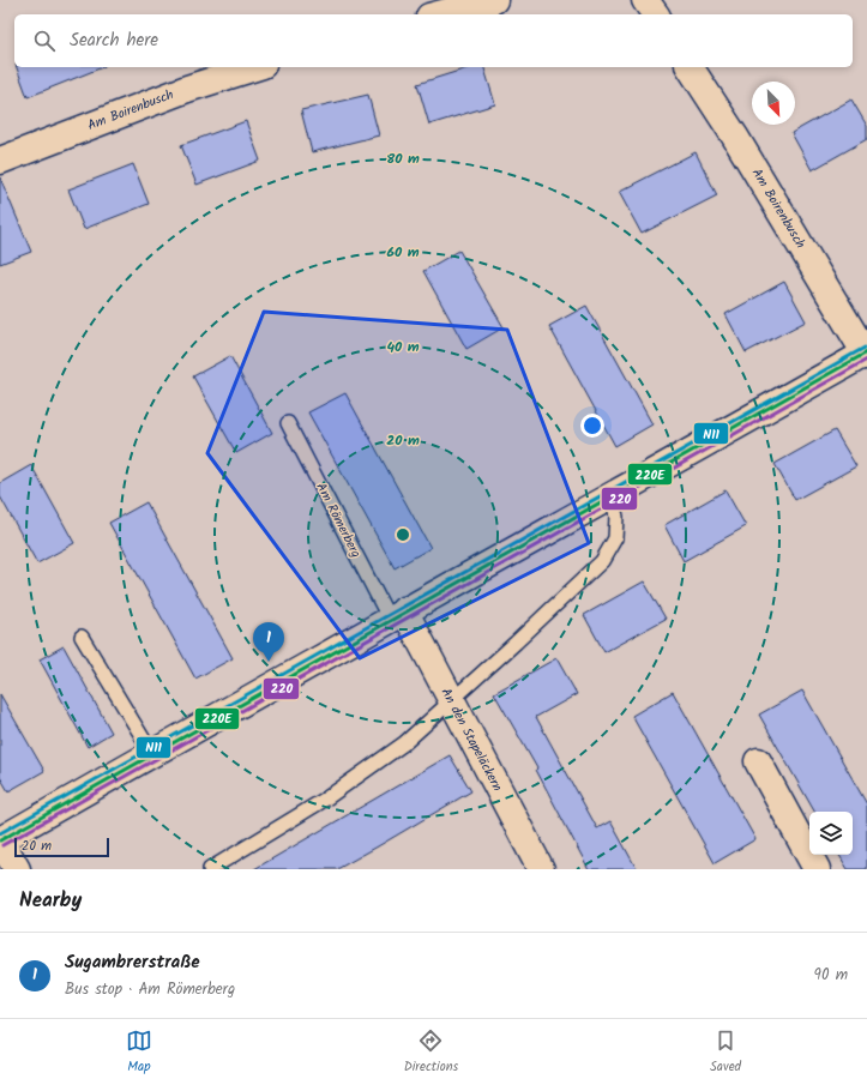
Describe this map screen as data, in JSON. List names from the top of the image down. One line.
{"streets":{"street":["Am Boirenbusch","An den Stapeläckern"],"lane":["Am Römerberg"]},"crossings":[["Am Römerberg","An den Stapeläckern"]],"lines":["transit line N11","transit line 220E","transit line 220"],"scale_bar":"20 m","north":"bottom right","page":{"search":"Search here","pins":"1","scale":"20 m","heading":"Nearby","list":[{"mark":"1","name":"Sugambrerstraße","note":"Bus stop · Am Römerberg","value":"90 m"}],"nav":["Map","Directions","Saved"]},"rings":["80 m","60 m","40 m","20 m"]}
